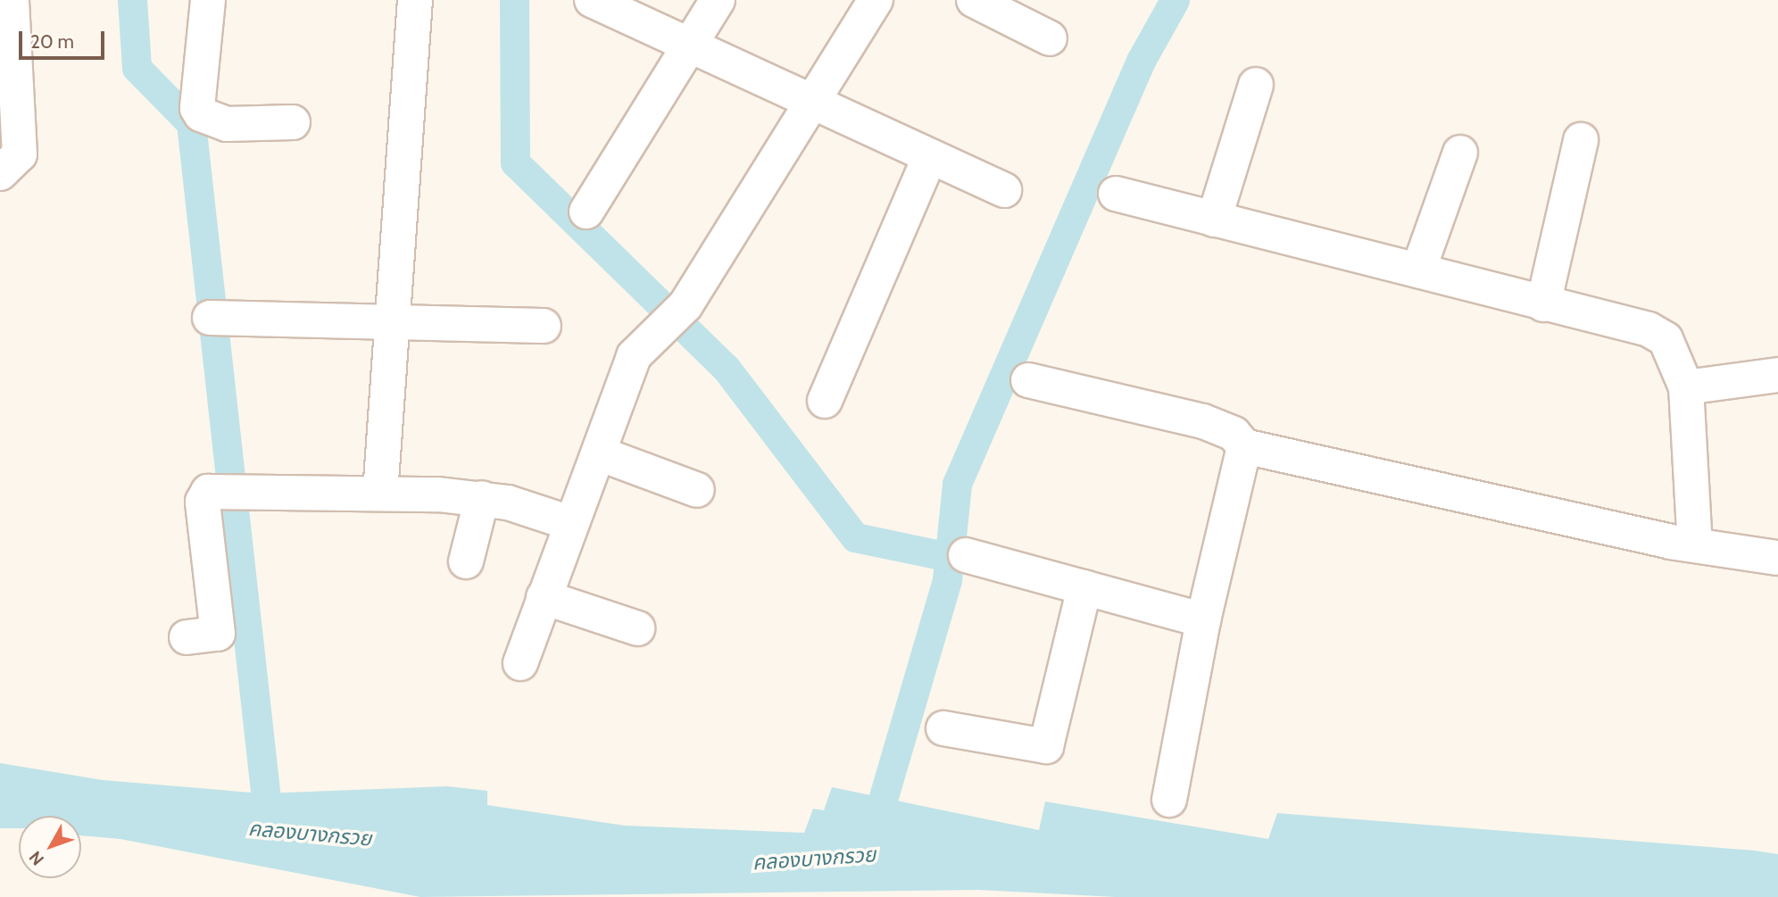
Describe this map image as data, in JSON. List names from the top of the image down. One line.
{"water":["คลองบางกรวย"],"scale_bar":"20 m","north":"bottom left"}
